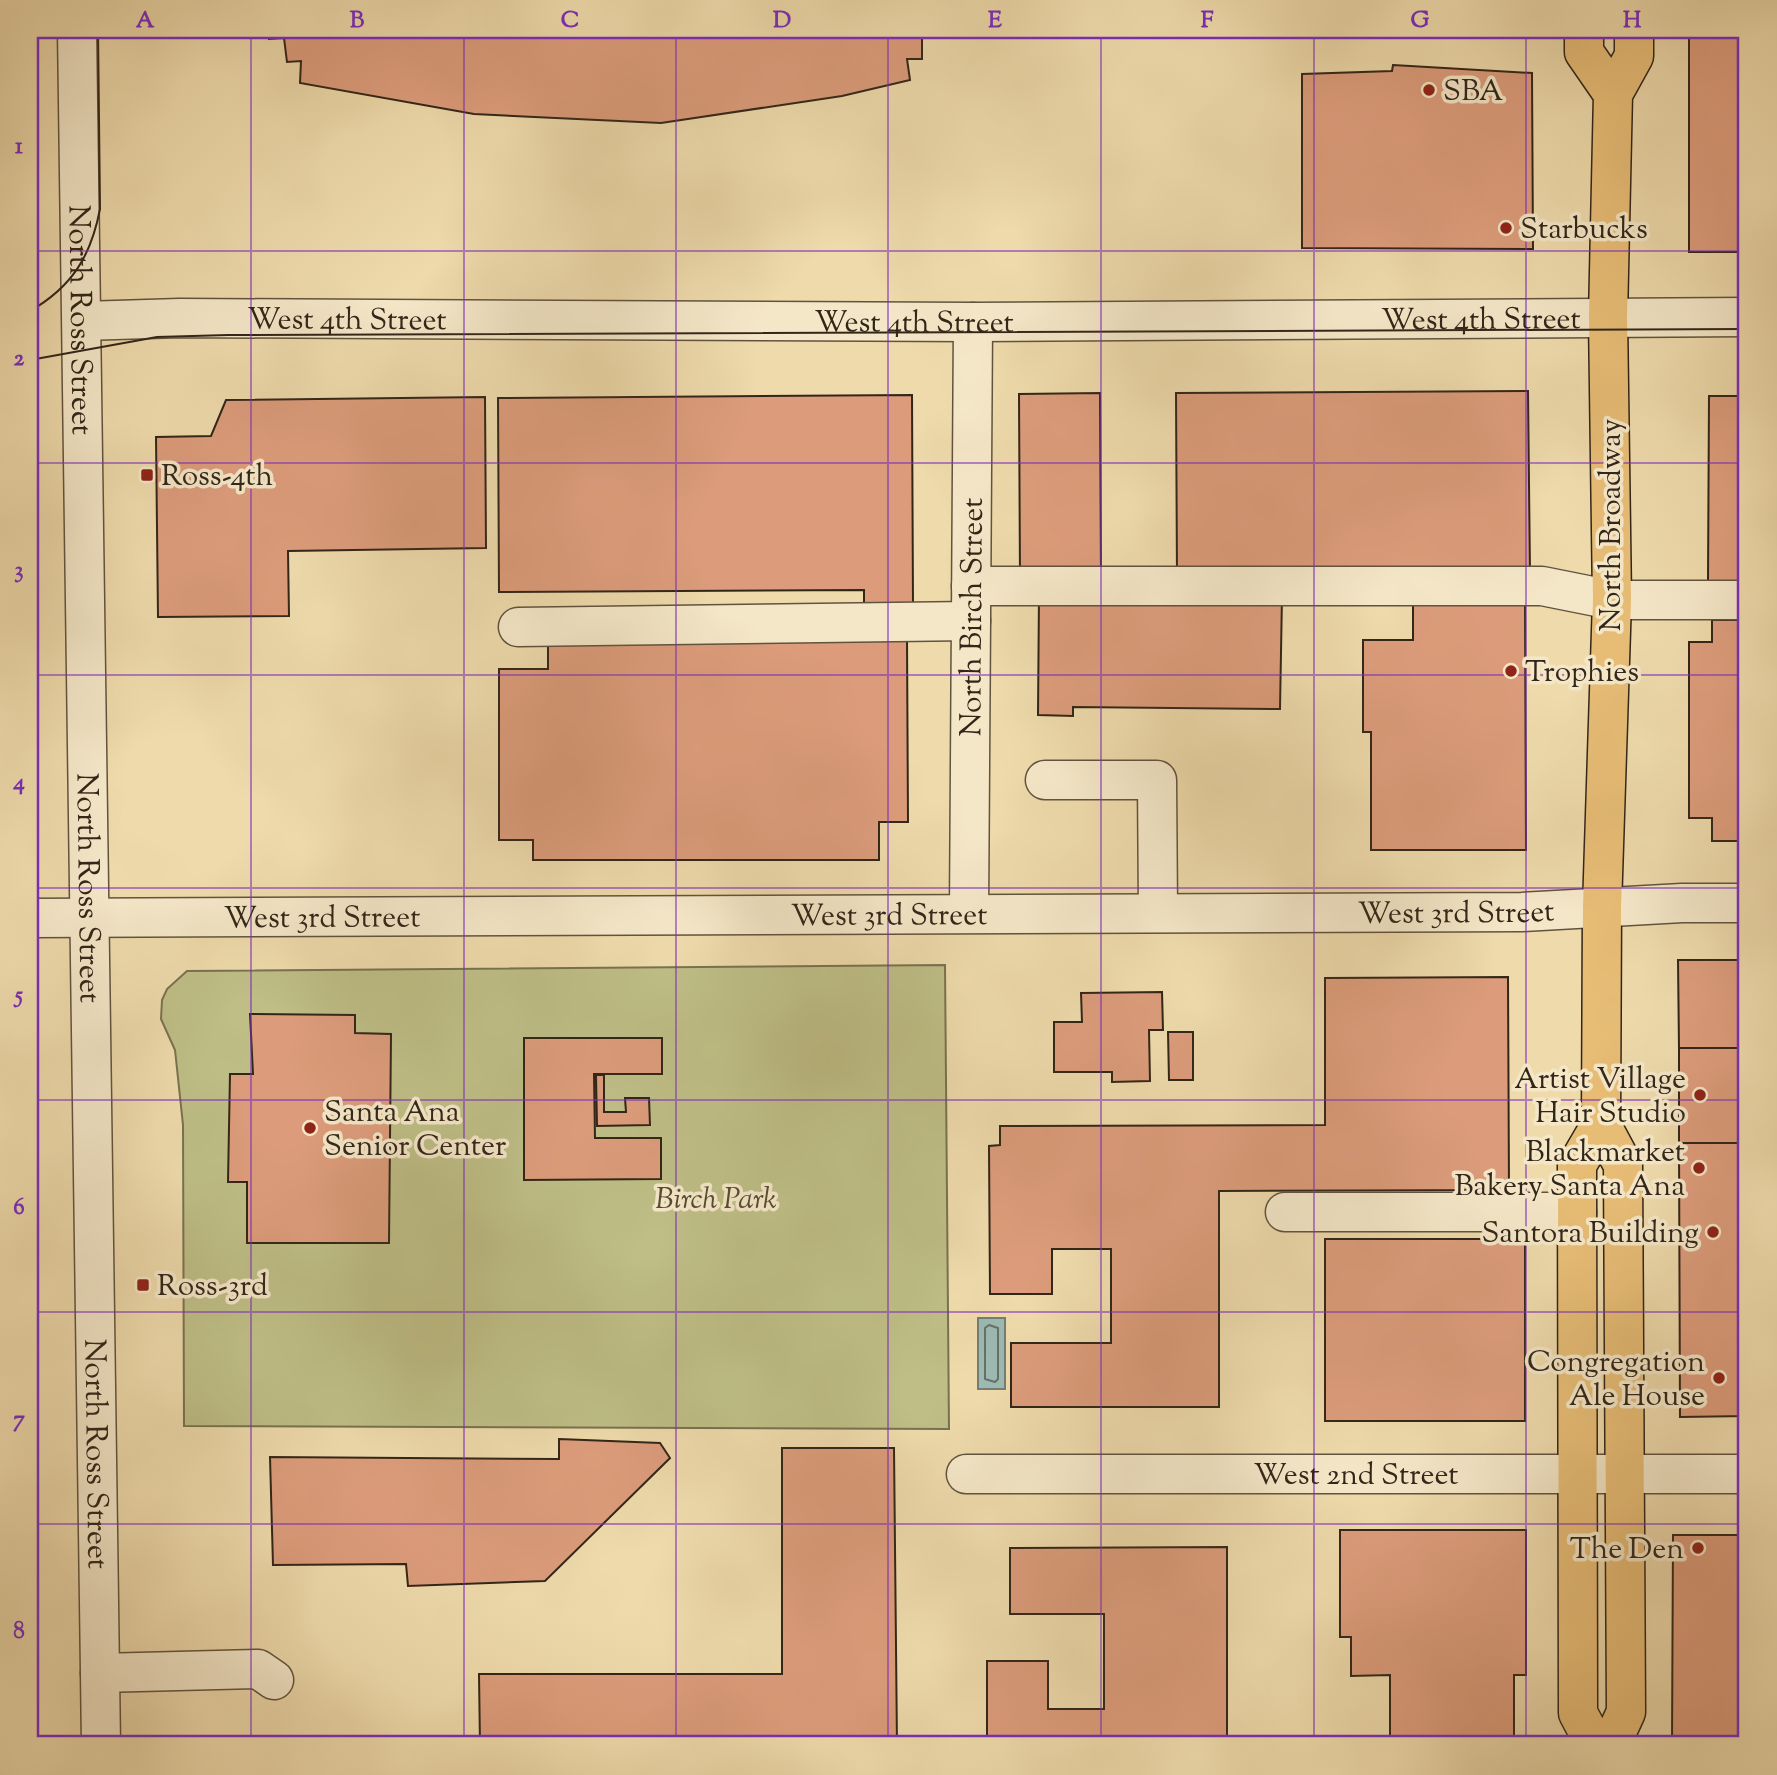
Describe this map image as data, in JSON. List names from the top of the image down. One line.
{"streets":{"main road":["North Broadway"],"street":["West 4th Street","North Ross Street","North Birch Street","West 3rd Street","West 2nd Street"]},"crossings":[["West 4th Street","North Ross Street"],["West 4th Street","North Broadway"],["West 4th Street","North Birch Street"],["North Ross Street","West 3rd Street"],["North Broadway","West 3rd Street"],["North Broadway","West 2nd Street"],["North Birch Street","West 3rd Street"]],"parks":["Birch Park"],"places":{"other":["SBA","Starbucks","Trophies","Artist Village Hair Studio","Santa Ana Senior Center","Blackmarket Bakery Santa Ana","Santora Building","Congregation Ale House","The Den"],"transit":["Ross-4th","Ross-3rd"]},"grid":{"columns":["A","B","C","D","E","F","G","H"],"rows":["1","2","3","4","5","6","7","8"]}}
